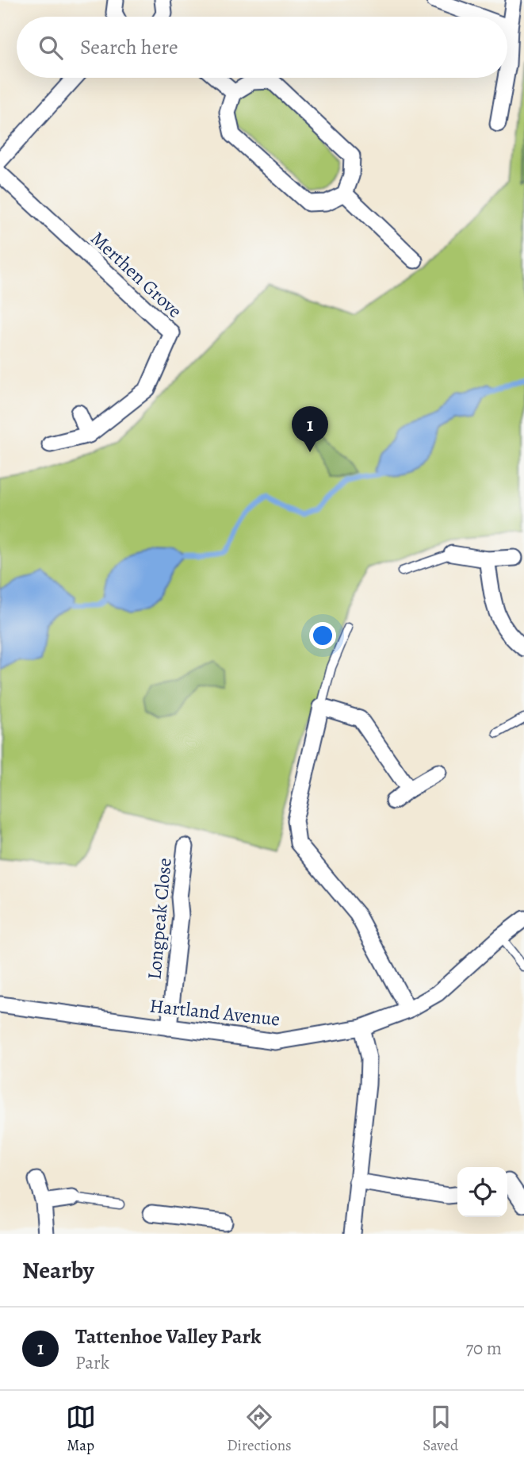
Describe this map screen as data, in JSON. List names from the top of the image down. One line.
{"streets":{"street":["Merthen Grove","Longpeak Close","Hartland Avenue"]},"crossings":[["Longpeak Close","Hartland Avenue"]],"page":{"search":"Search here","pins":"1","heading":"Nearby","list":[{"mark":"1","name":"Tattenhoe Valley Park","note":"Park","value":"70 m"}],"nav":["Map","Directions","Saved"]}}
